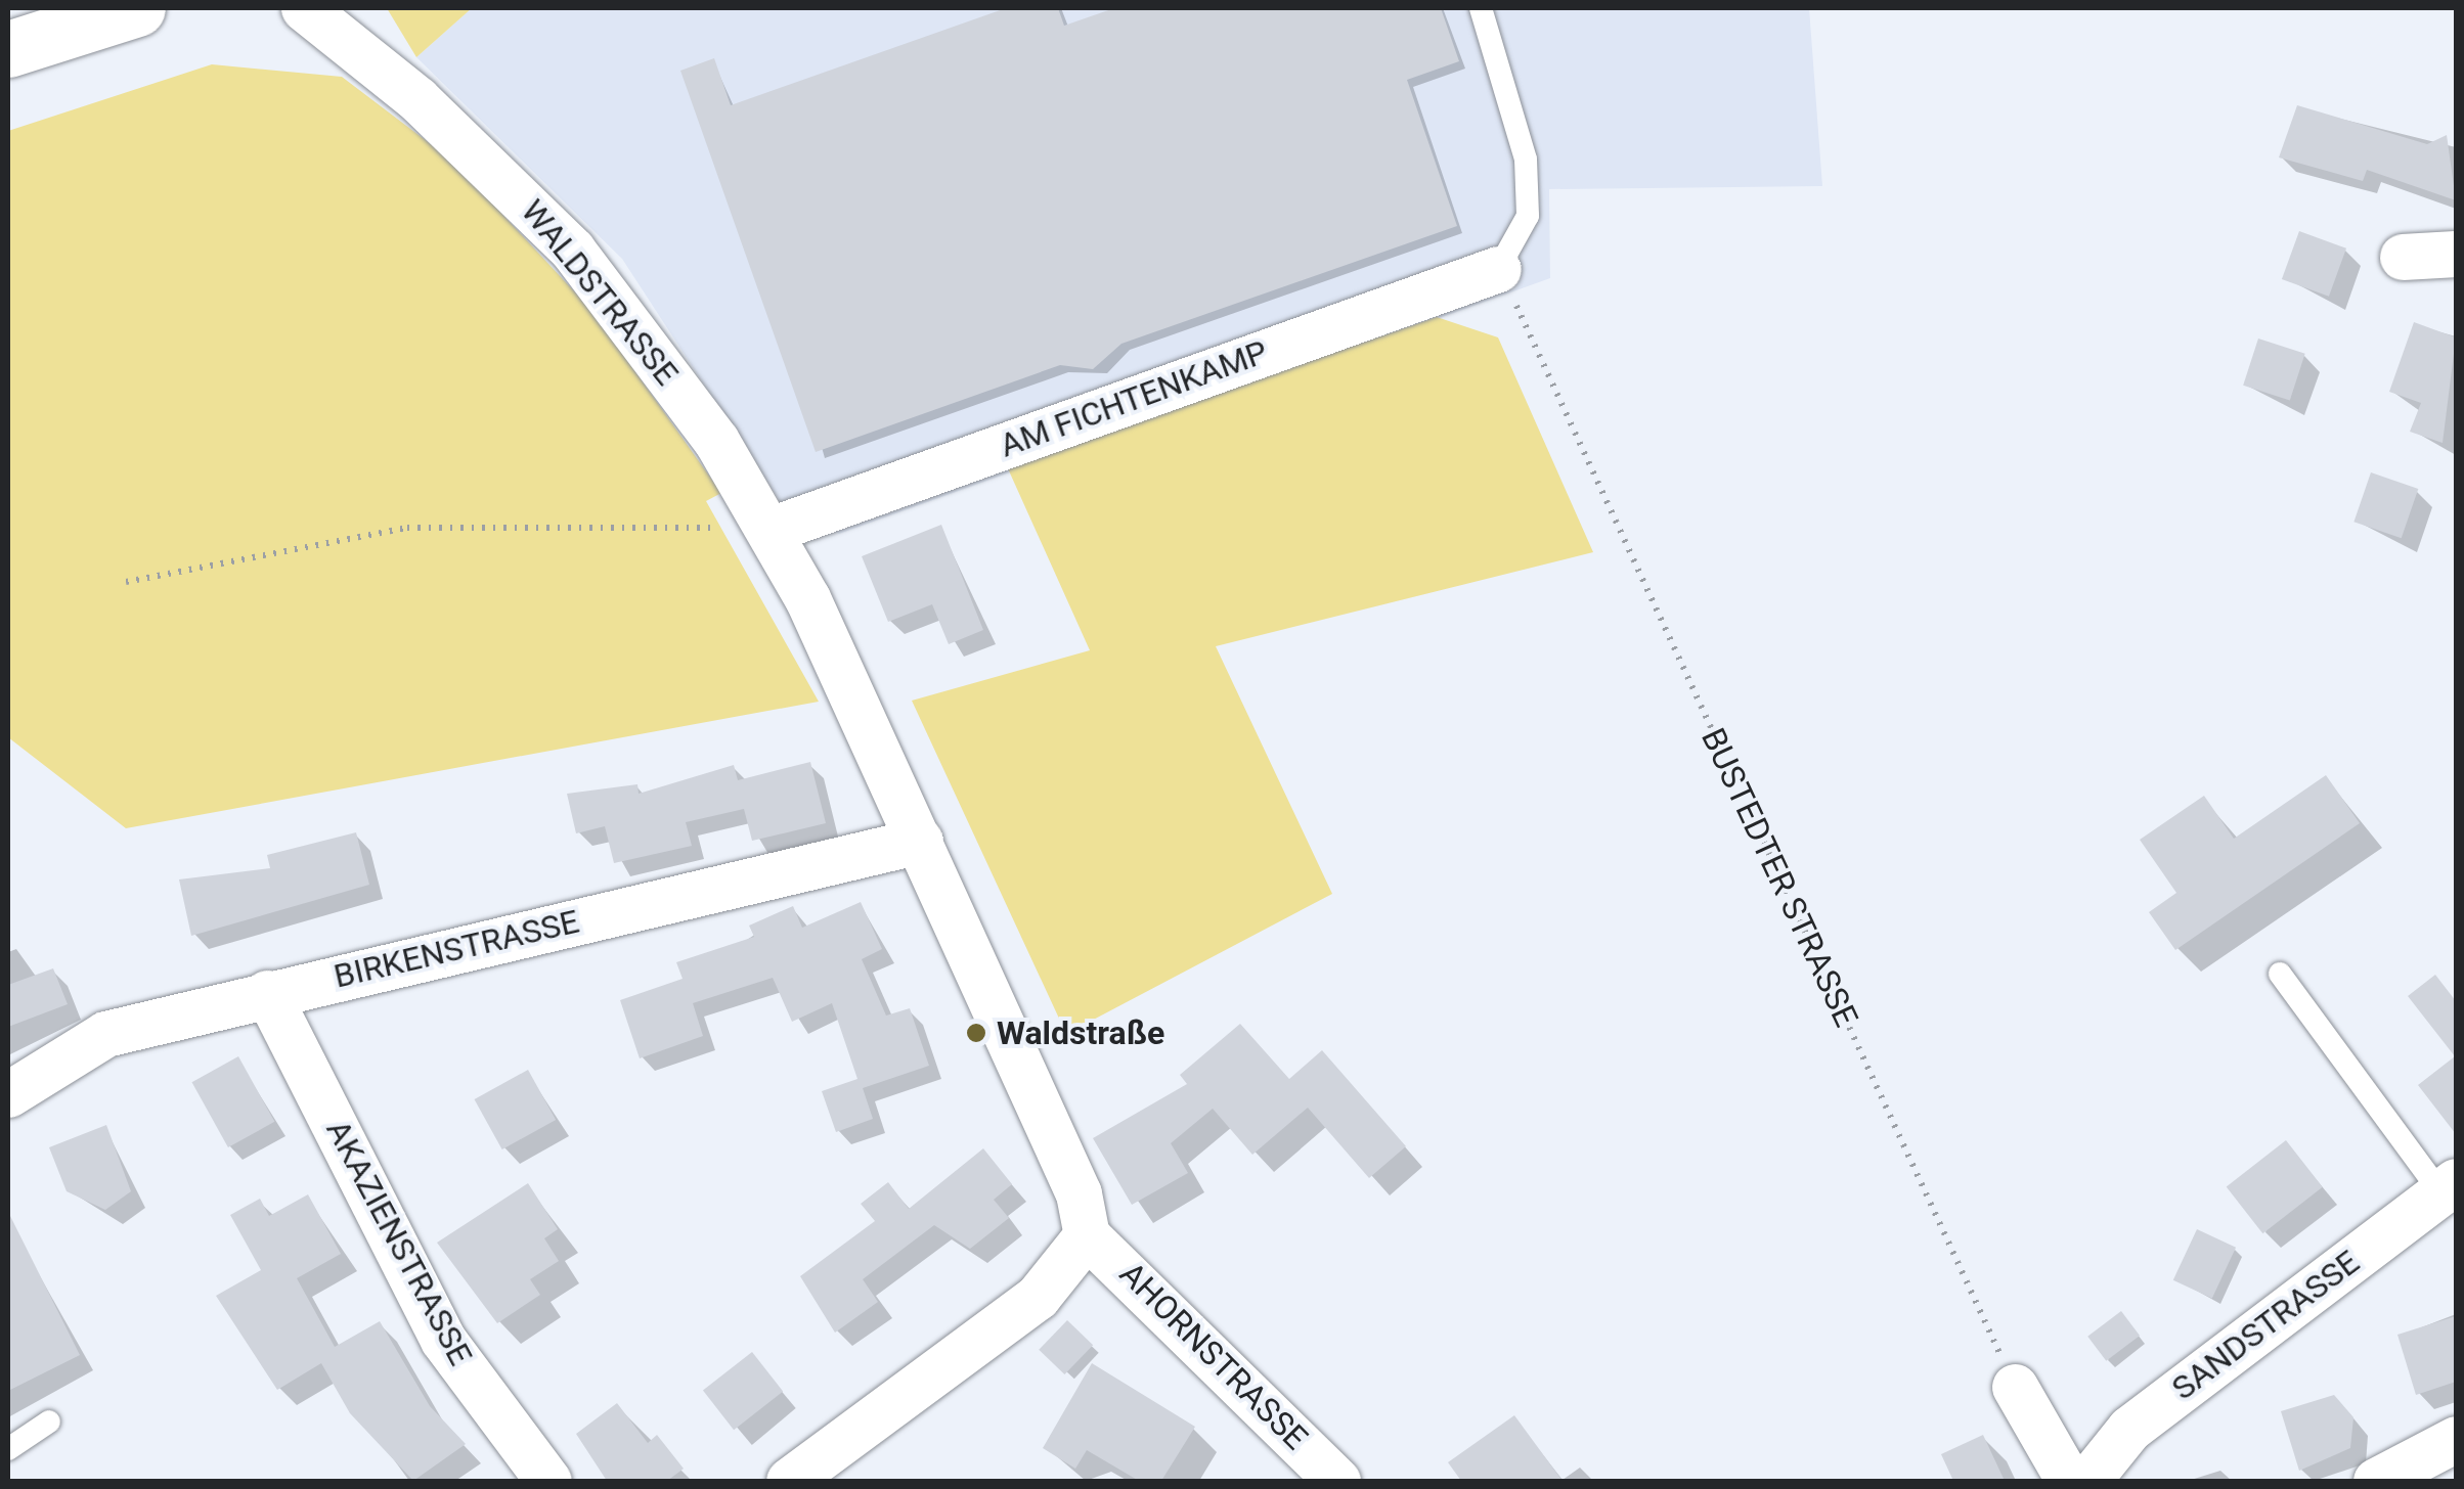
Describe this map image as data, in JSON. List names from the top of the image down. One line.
{"streets":{"street":["WALDSTRASSE","AM FICHTENKAMP","BIRKENSTRASSE","AKAZIENSTRASSE","SANDSTRASSE","AHORNSTRASSE"],"path":["BUSTEDTER STRASSE"]},"crossings":[["WALDSTRASSE","AM FICHTENKAMP"],["WALDSTRASSE","BIRKENSTRASSE"],["WALDSTRASSE","AHORNSTRASSE"],["AM FICHTENKAMP","BUSTEDTER STRASSE"],["BIRKENSTRASSE","AKAZIENSTRASSE"]],"places":["Waldstraße"]}
